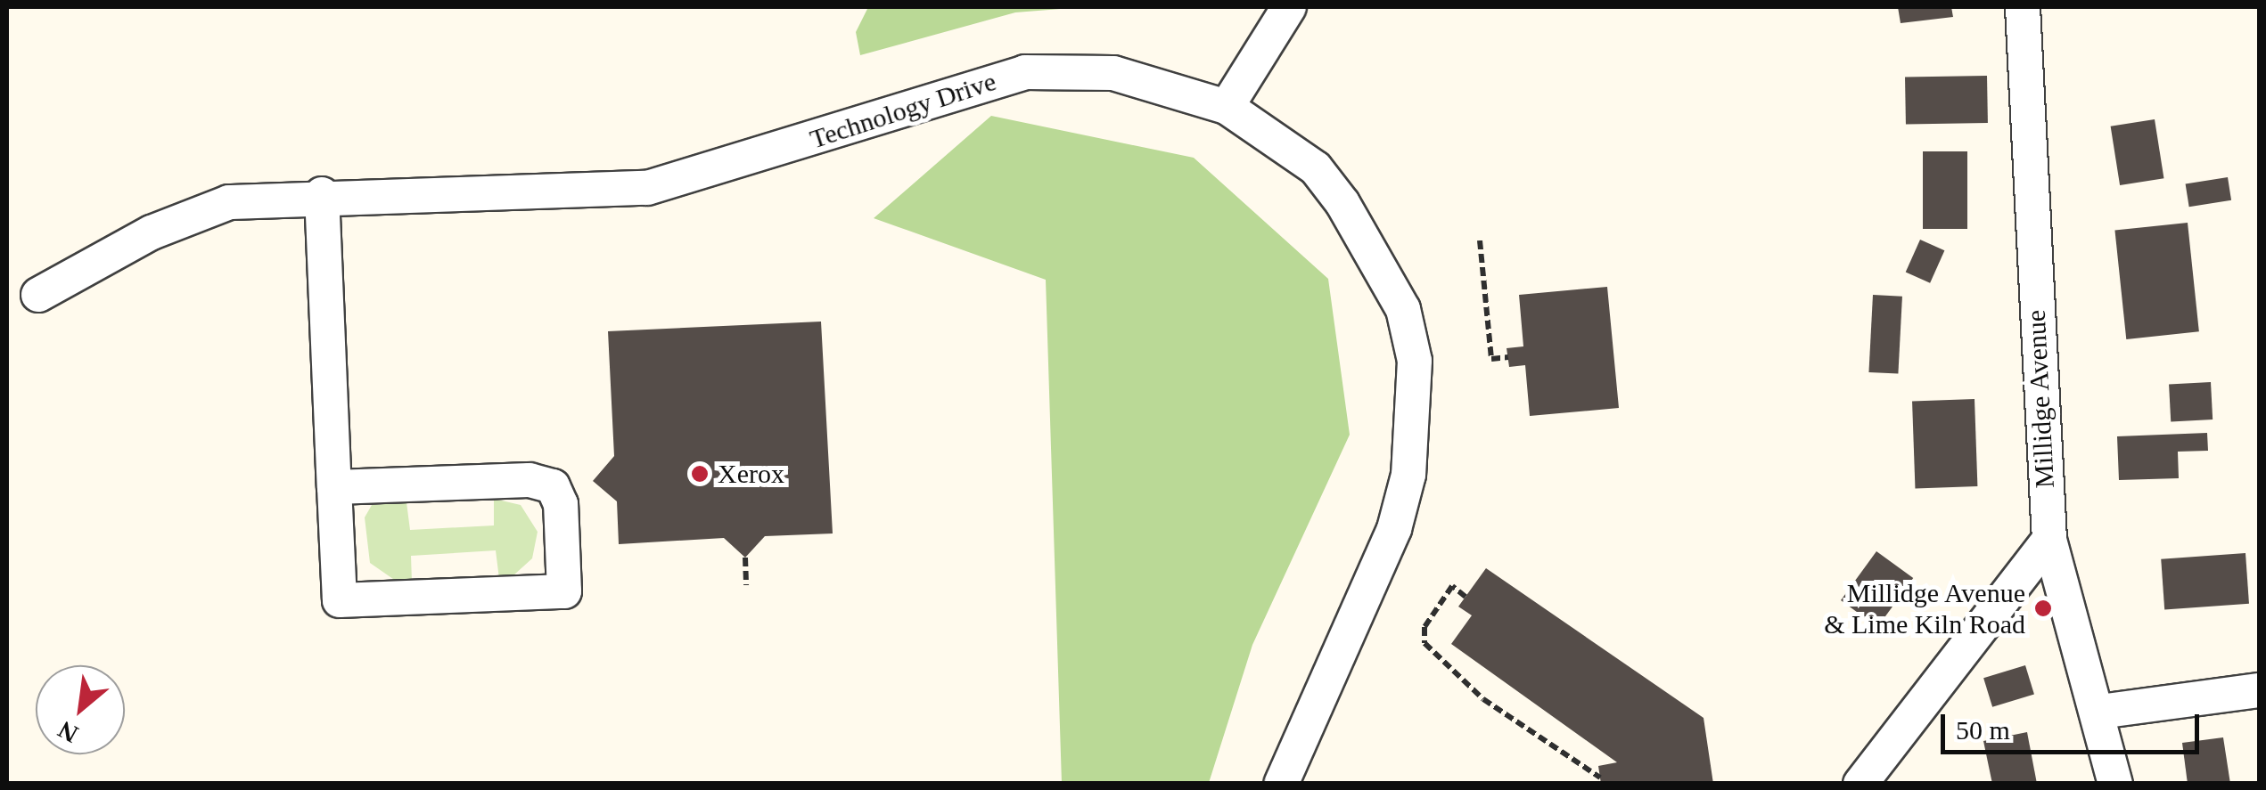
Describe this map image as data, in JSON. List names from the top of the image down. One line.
{"streets":{"street":["Technology Drive","Millidge Avenue"]},"places":["Xerox","Millidge Avenue & Lime Kiln Road"],"scale_bar":"50 m","north":"bottom left"}
